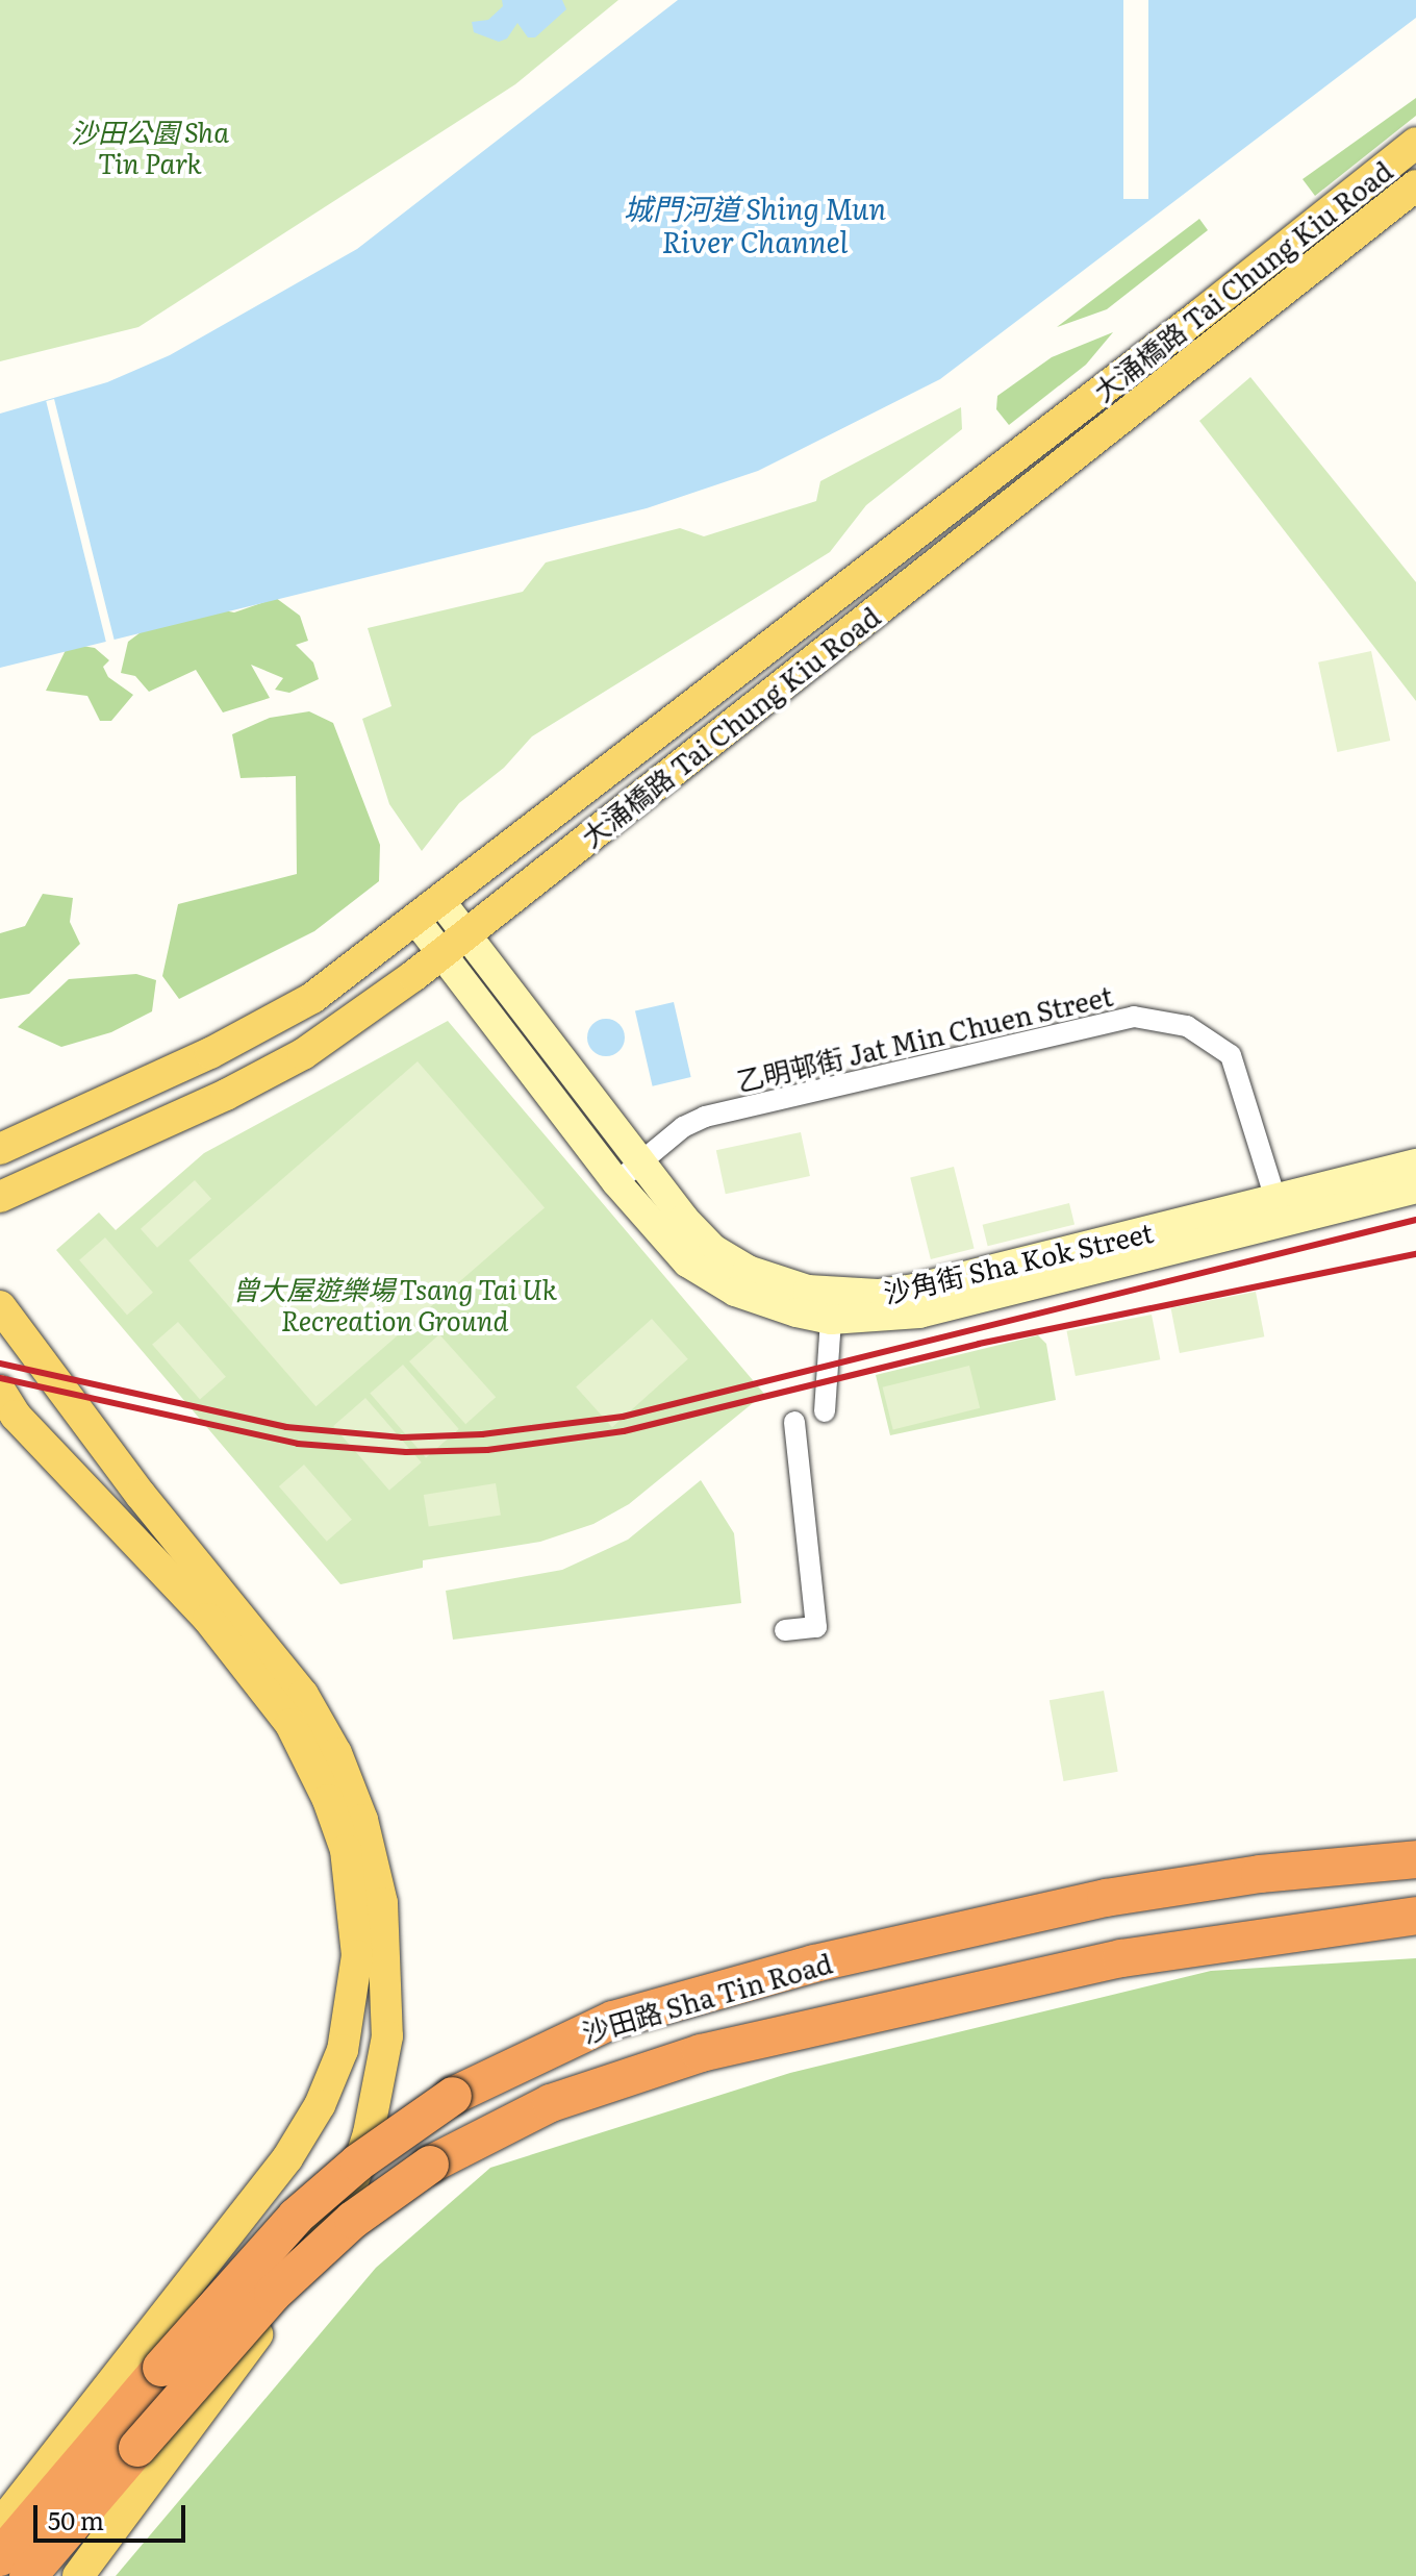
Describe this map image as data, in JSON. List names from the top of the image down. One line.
{"streets":{"highway":["沙田路 Sha Tin Road"],"main road":["大涌橋路 Tai Chung Kiu Road","沙角街 Sha Kok Street"],"street":["乙明邨街 Jat Min Chuen Street"]},"crossings":[["大涌橋路 Tai Chung Kiu Road","沙角街 Sha Kok Street"],["乙明邨街 Jat Min Chuen Street","沙角街 Sha Kok Street"]],"water":["城門河道 Shing Mun River Channel"],"parks":["沙田公園 Sha Tin Park","曾大屋遊樂場 Tsang Tai Uk Recreation Ground"],"scale_bar":"50 m"}
